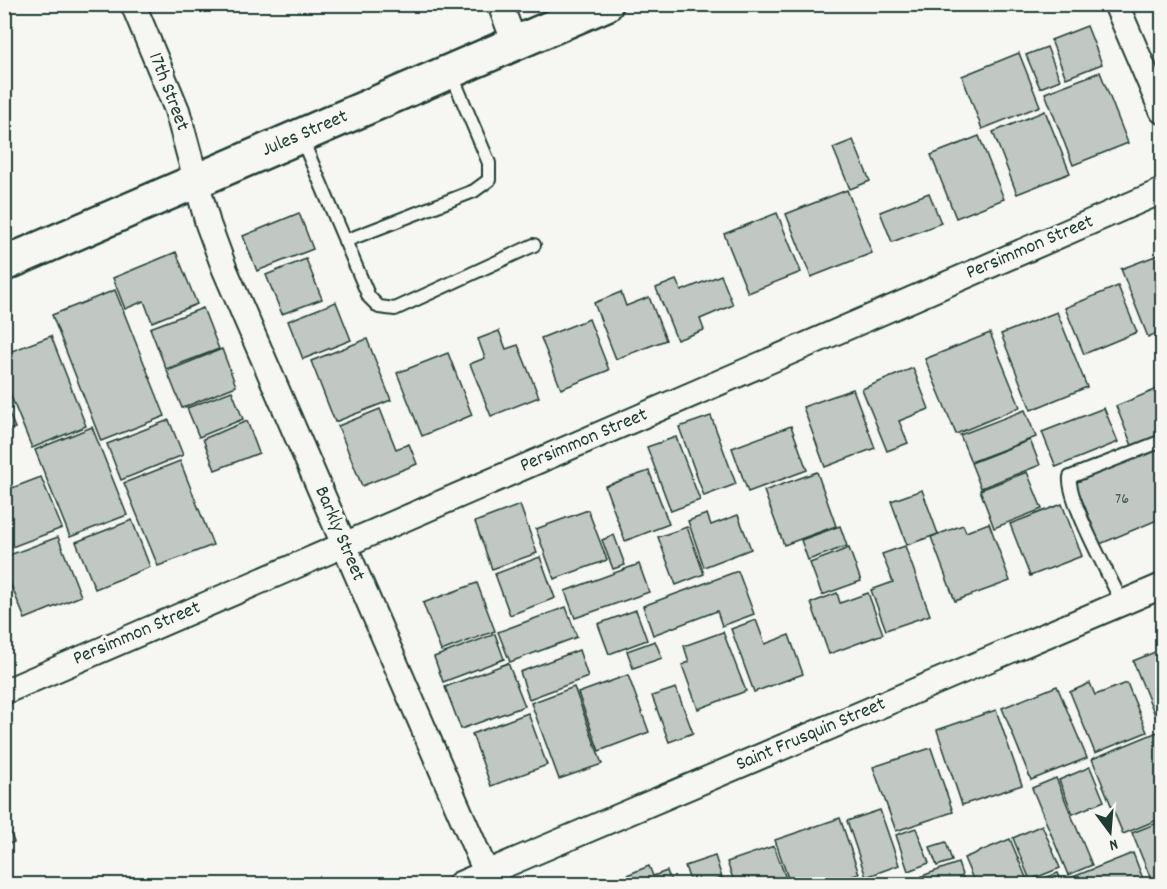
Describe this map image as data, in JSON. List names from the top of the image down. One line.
{"streets":{"main road":["Jules Street"],"street":["17th Street","Persimmon Street","Barkly Street","Saint Frusquin Street"]},"crossings":[["17th Street","Jules Street"],["17th Street","Barkly Street"],["Jules Street","Barkly Street"],["Persimmon Street","Barkly Street"],["Barkly Street","Saint Frusquin Street"]],"house_numbers":["76"],"north":"bottom"}
